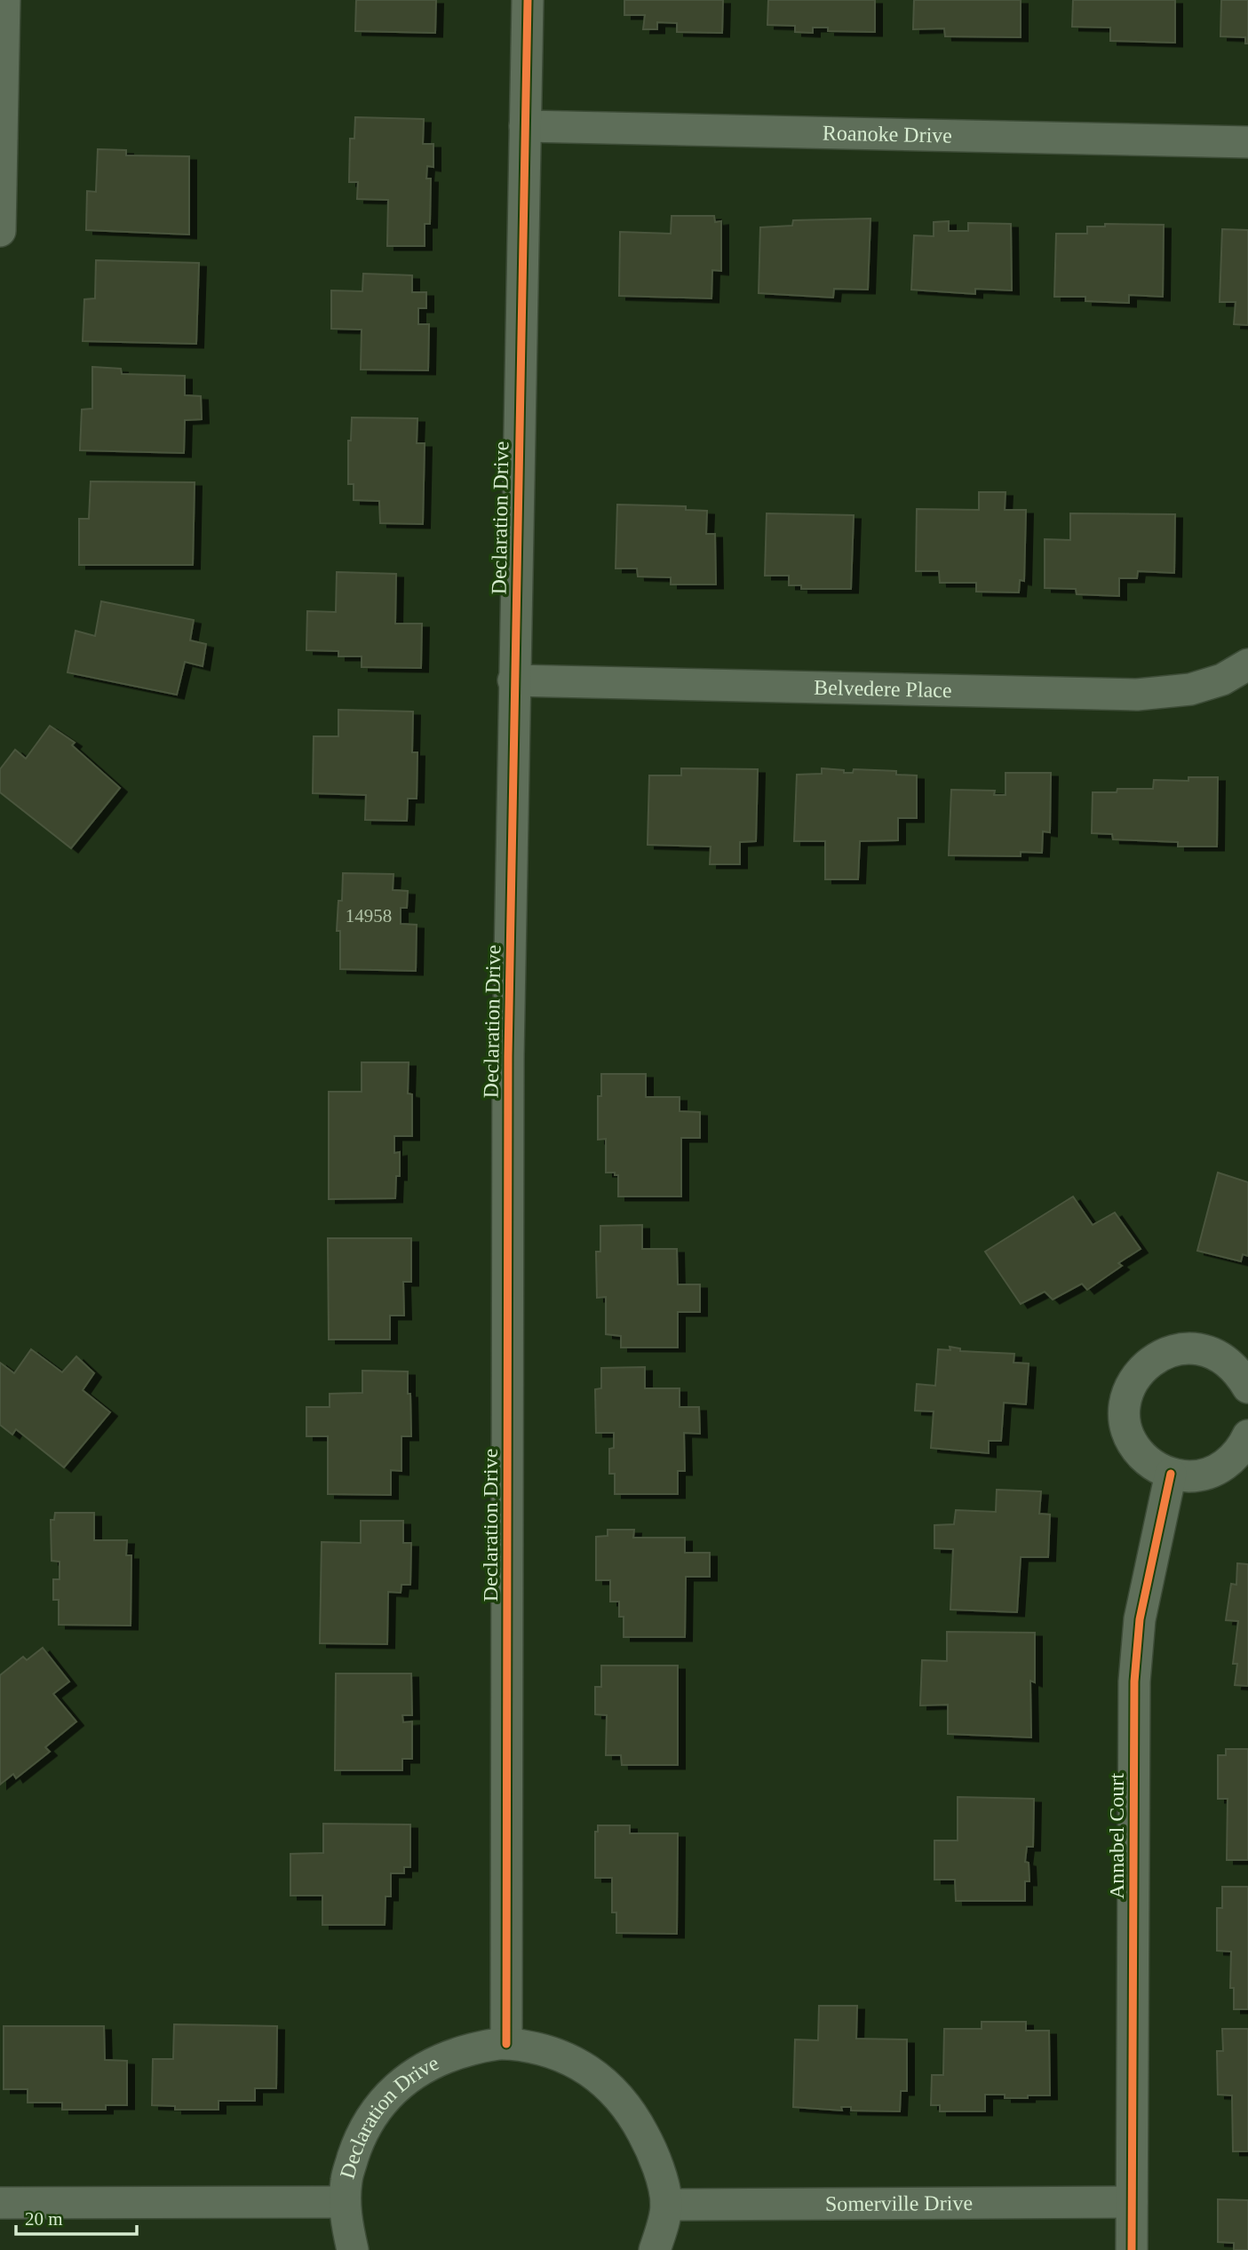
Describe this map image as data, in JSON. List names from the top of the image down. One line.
{"streets":{"street":["Roanoke Drive","Declaration Drive","Belvedere Place","Annabel Court","Somerville Drive"]},"crossings":[["Roanoke Drive","Declaration Drive"],["Declaration Drive","Belvedere Place"],["Declaration Drive","Somerville Drive"],["Annabel Court","Somerville Drive"]],"house_numbers":["14958"],"scale_bar":"20 m"}
